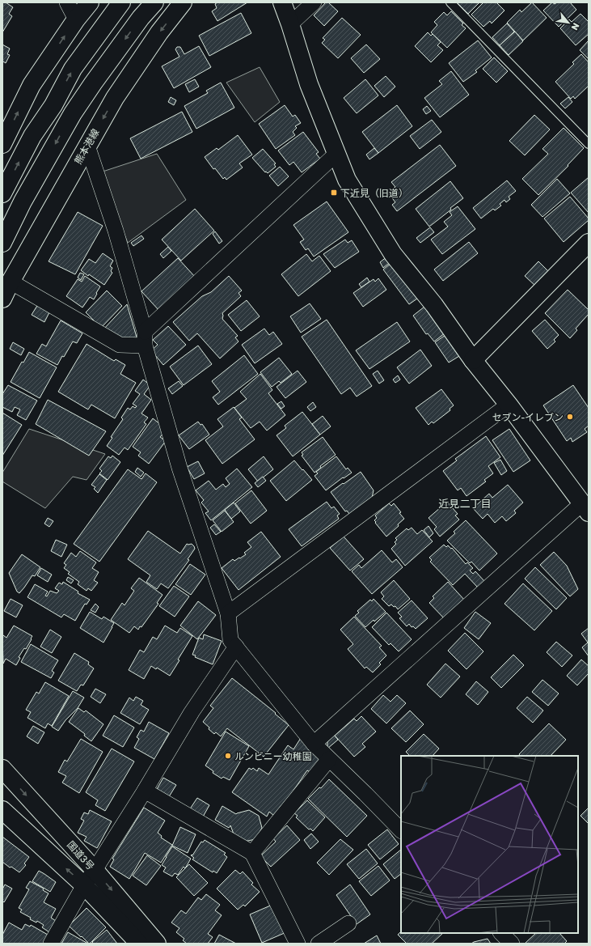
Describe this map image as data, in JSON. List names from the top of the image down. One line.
{"streets":{"main road":["熊本港線","国道3号"]},"districts":["近見二丁目"],"places":{"transit":["下近見（旧道）"],"other":["セブン-イレブン","ルンビニー幼稚園"]},"north":"bottom right"}
